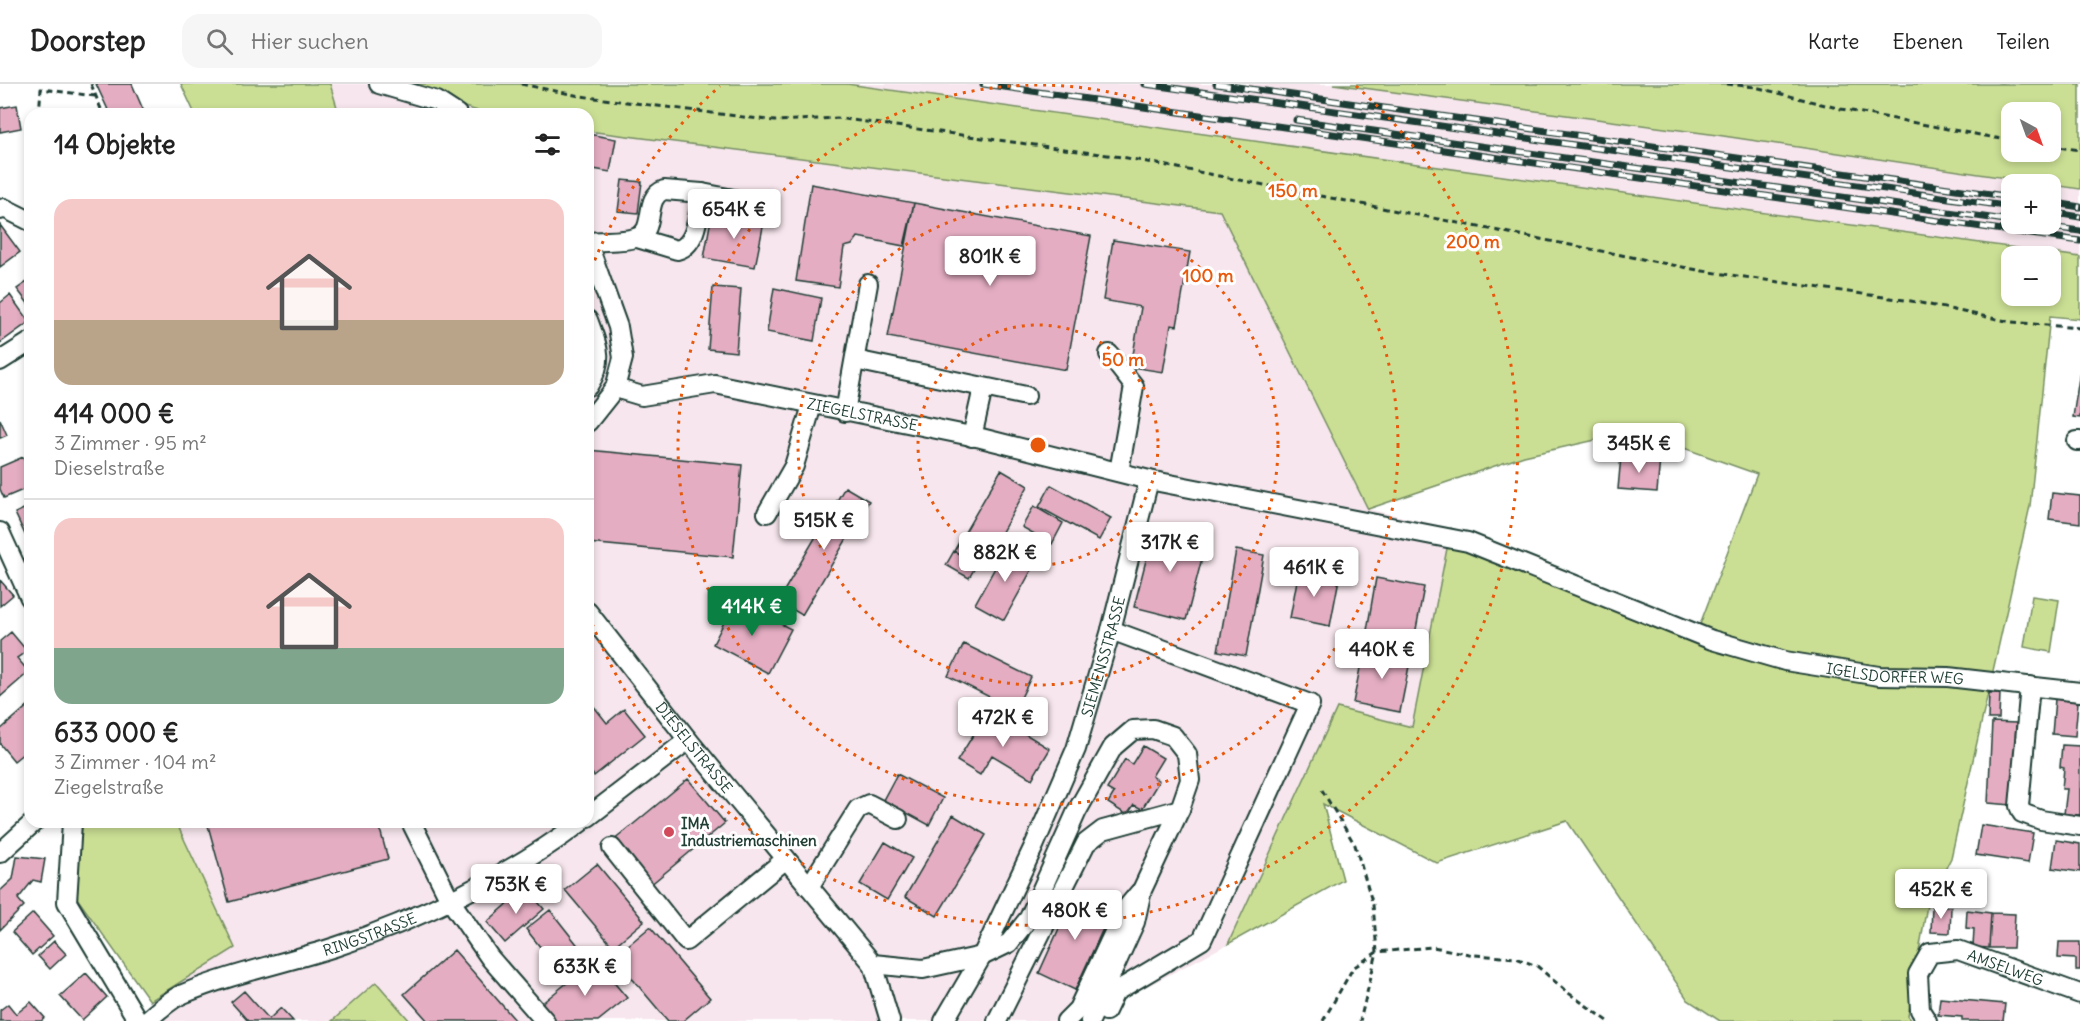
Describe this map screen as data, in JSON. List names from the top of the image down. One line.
{"streets":{"street":["ZIEGELSTRASSE","SIEMENSSTRASSE","IGELSDORFER WEG","DIESELSTRASSE","RINGSTRASSE","AMSELWEG"]},"crossings":[["ZIEGELSTRASSE","SIEMENSSTRASSE"],["ZIEGELSTRASSE","IGELSDORFER WEG"],["SIEMENSSTRASSE","IGELSDORFER WEG"]],"places":["IMA Industriemaschinen"],"north":"bottom right","page":{"header":"Doorstep","search":"Hier suchen","nav":["Karte","Ebenen","Teilen"],"map_buttons":["+","−"],"heading":"14 Objekte","list":[{"name":"414 000 €","note":"3 Zimmer · 95 m² · Dieselstraße"},{"name":"633 000 €","note":"3 Zimmer · 104 m² · Ziegelstraße"}],"price":["654K €","801K €","345K €","515K €","317K €","882K €","461K €","414K €","440K €","472K €","753K €","452K €","480K €","633K €"]},"rings":["150 m","200 m","100 m","50 m"]}
